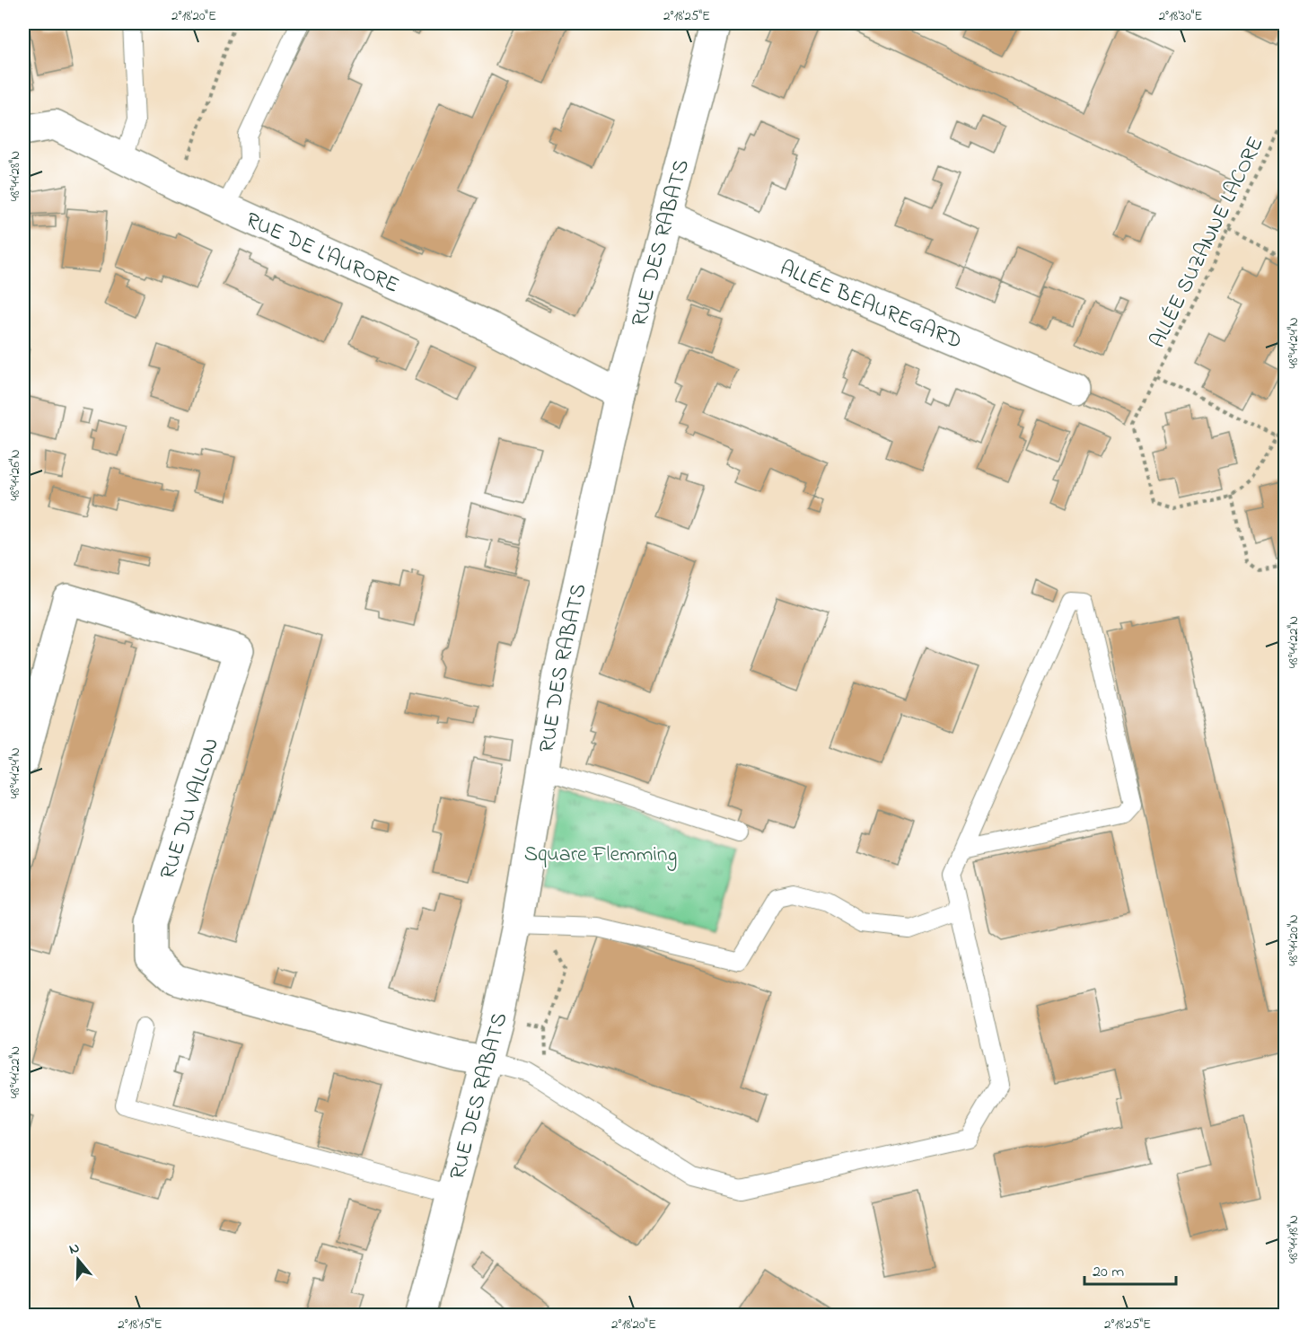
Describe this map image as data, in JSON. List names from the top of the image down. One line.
{"streets":{"street":["RUE DES RABATS","RUE DE L'AURORE","ALLÉE BEAUREGARD","RUE DU VALLON"],"path":["ALLÉE SUZANNE LACORE"]},"crossings":[["RUE DES RABATS","RUE DE L'AURORE"],["RUE DES RABATS","ALLÉE BEAUREGARD"],["RUE DES RABATS","RUE DU VALLON"]],"parks":["Square Flemming"],"scale_bar":"20 m","north":"top","coordinates":["2°18'20\"E","2°18'25\"E","2°18'30\"E","48°44'28\"N","48°44'24\"N","48°44'26\"N","48°44'22\"N","48°44'20\"N","48°44'18\"N","2°18'15\"E"]}
